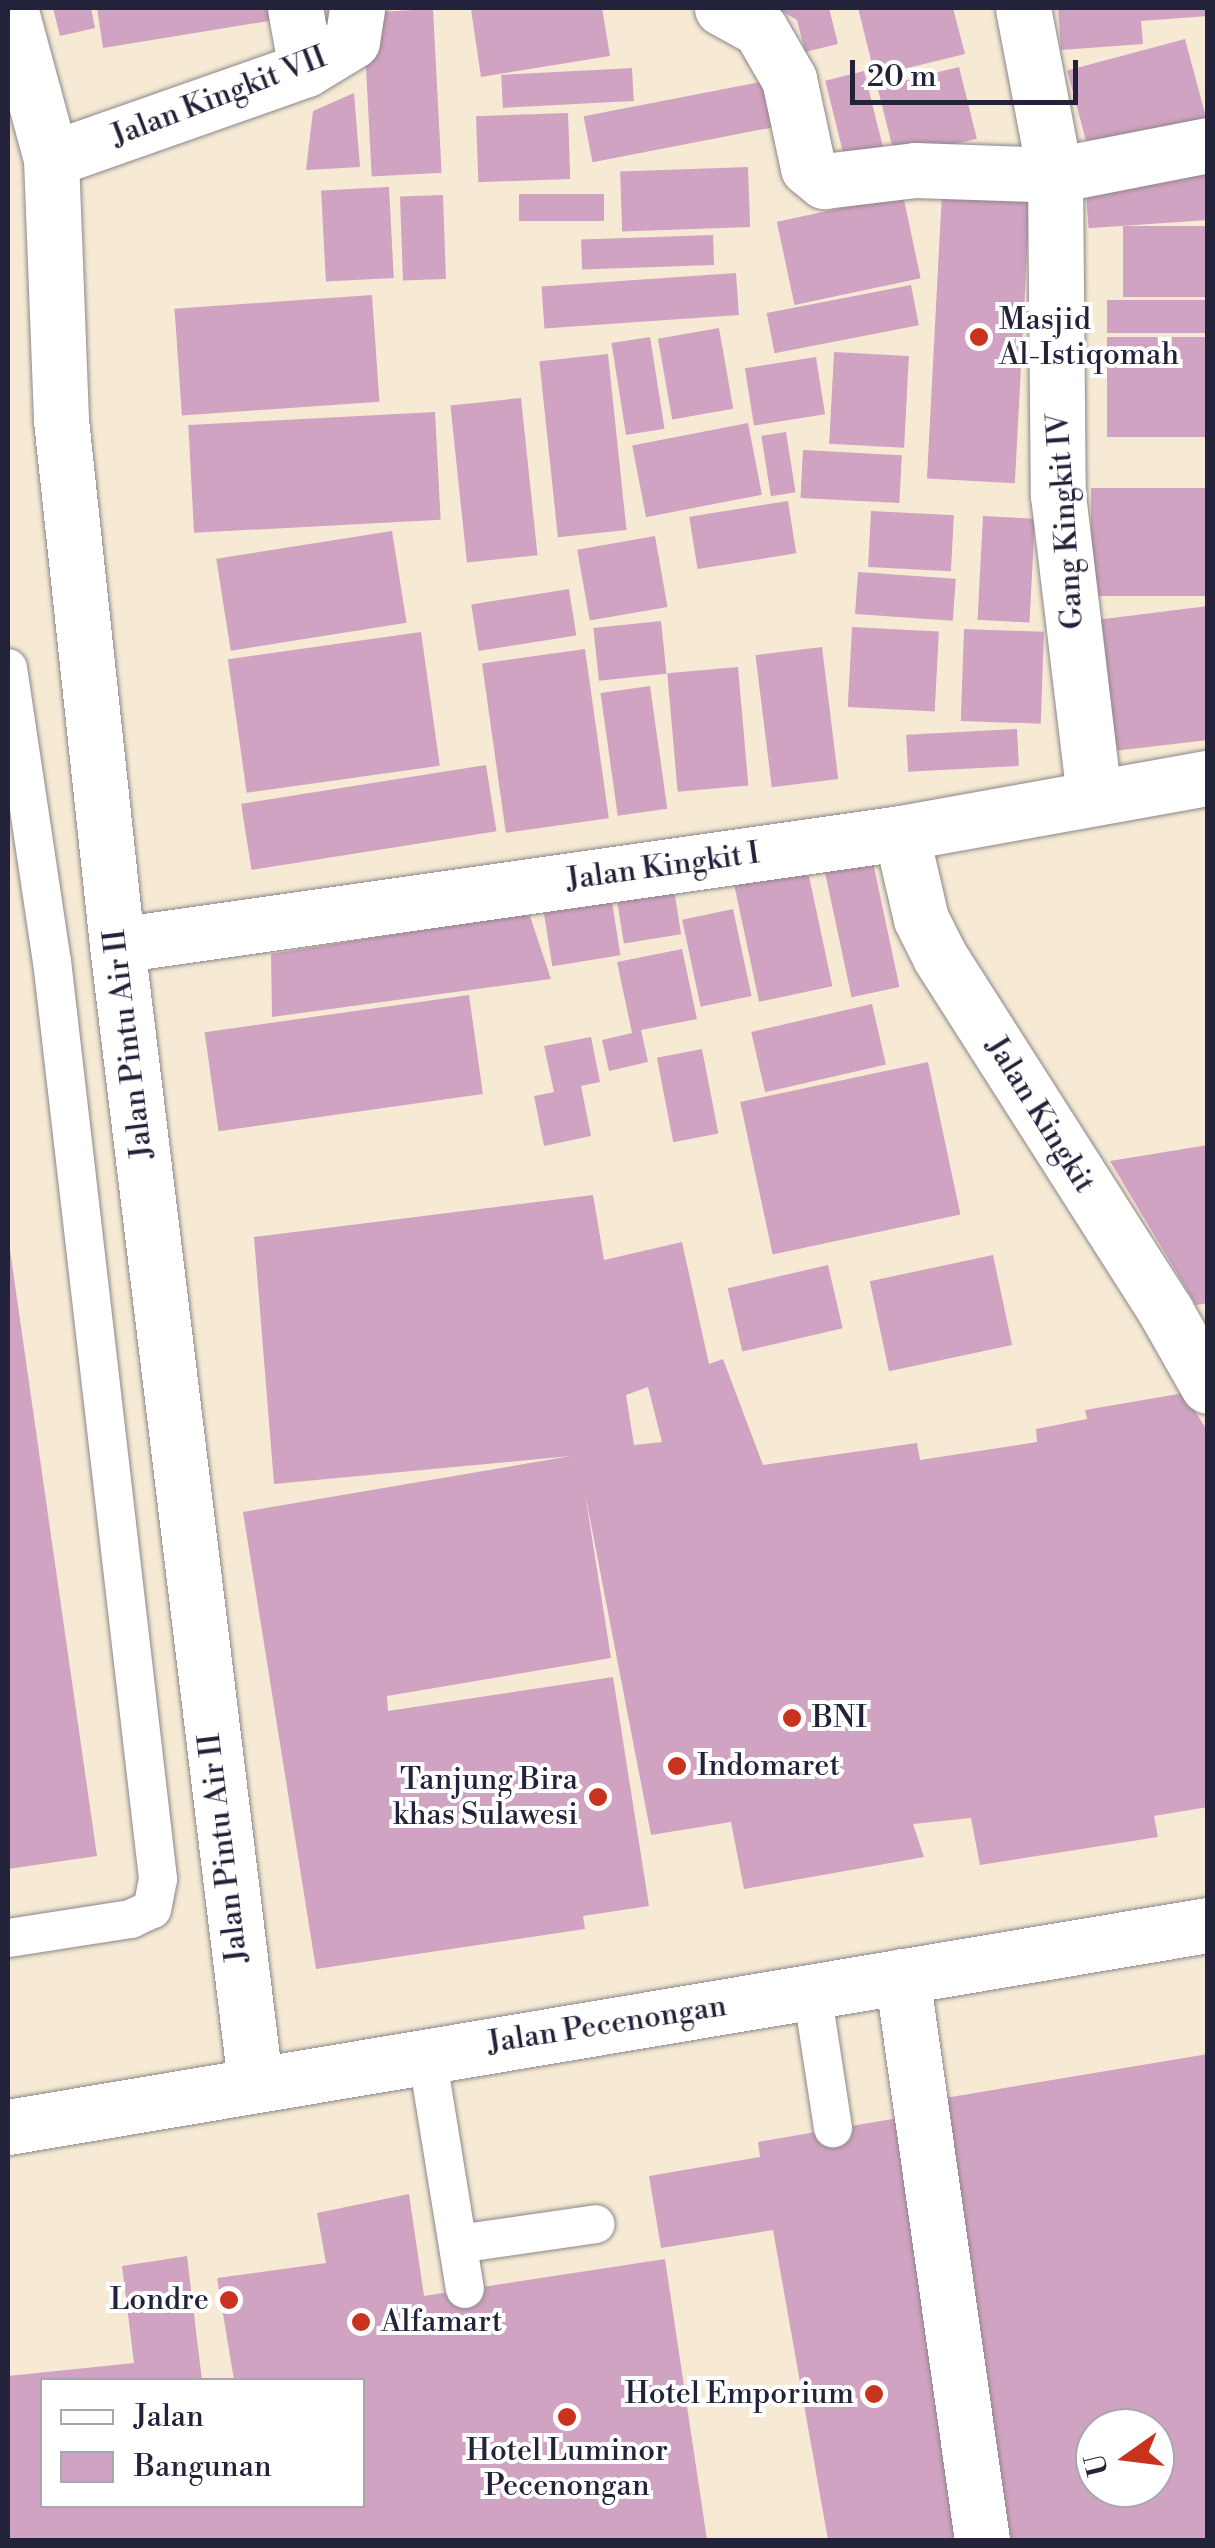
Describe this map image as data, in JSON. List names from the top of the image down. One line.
{"streets":{"street":["Jalan Kingkit VII","Gang Kingkit IV","Jalan Kingkit I","Jalan Pintu Air II","Jalan Kingkit","Jalan Pecenongan"]},"crossings":[["Jalan Kingkit VII","Jalan Pintu Air II"],["Gang Kingkit IV","Jalan Kingkit I"],["Jalan Kingkit I","Jalan Pintu Air II"],["Jalan Kingkit I","Jalan Kingkit"],["Jalan Pintu Air II","Jalan Pecenongan"]],"places":["Masjid Al-Istiqomah","BNI","Indomaret","Tanjung Bira khas Sulawesi","Londre","Alfamart","Hotel Emporium","Hotel Luminor Pecenongan"],"legend":["Jalan","Bangunan"],"scale_bar":"20 m","north":"left"}
